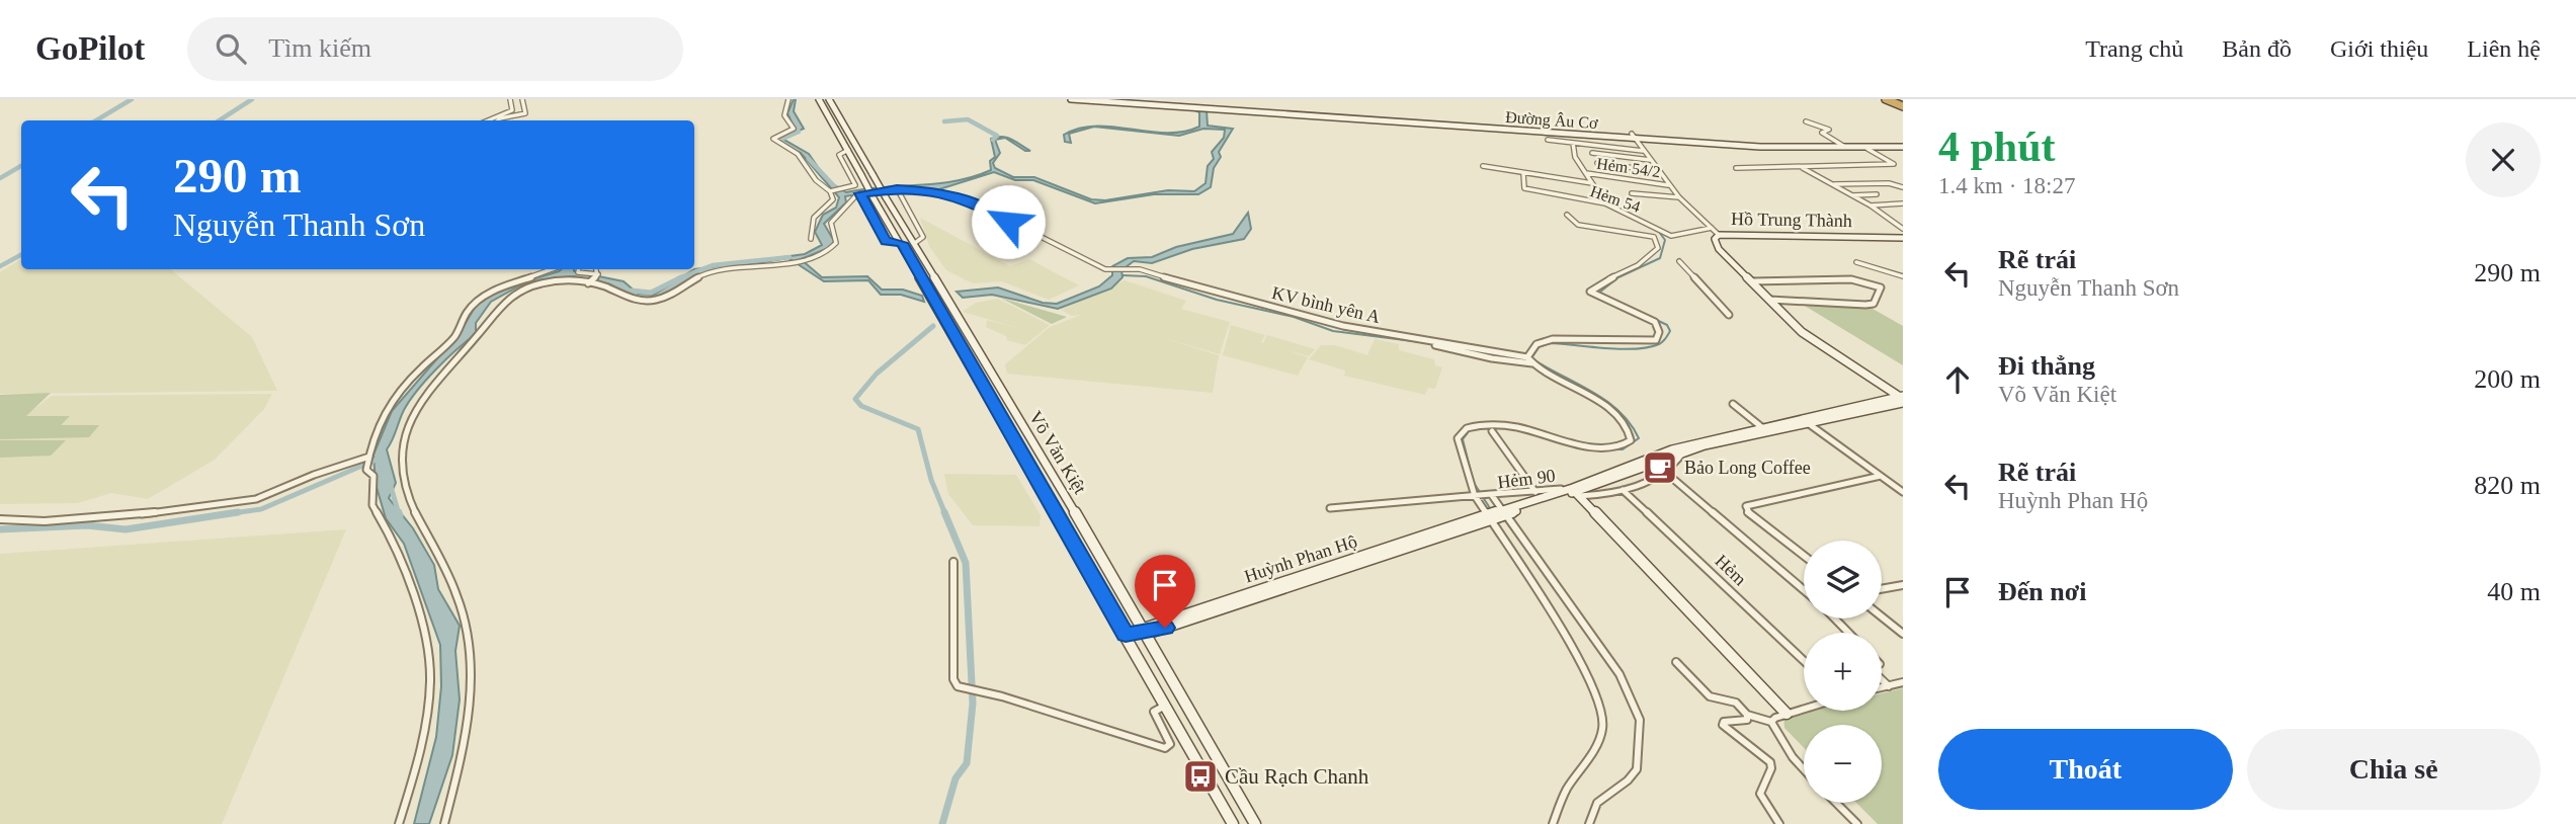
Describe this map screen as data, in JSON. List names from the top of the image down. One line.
{"streets":{"street":["Đường Âu Cơ","Hẻm 54/2","Hẻm 54","Hồ Trung Thành","KV bình yên A","Võ Văn Kiệt","Hẻm 90","Huỳnh Phan Hộ","Hẻm"]},"crossings":[["Hồ Trung Thành","Huỳnh Phan Hộ"],["KV bình yên A","Huỳnh Phan Hộ"],["Võ Văn Kiệt","Huỳnh Phan Hộ"],["Hẻm 90","Huỳnh Phan Hộ"],["Hẻm 90","Hẻm"]],"places":{"cafe":["Bảo Long Coffee"],"bus stop":["Cầu Rạch Chanh"]},"page":{"header":"GoPilot","search":"Tìm kiếm","nav":["Trang chủ","Bản đồ","Giới thiệu","Liên hệ"],"heading":["4 phút","1.4 km · 18:27"],"turn":["290 m","Nguyễn Thanh Sơn"],"list":[{"name":"Rẽ trái","note":"Nguyễn Thanh Sơn","value":"290 m"},{"name":"Đi thẳng","note":"Võ Văn Kiệt","value":"200 m"},{"name":"Rẽ trái","note":"Huỳnh Phan Hộ","value":"820 m"},{"name":"Đến nơi","value":"40 m"}],"map_buttons":["+","−"],"buttons":["Thoát","Chia sẻ"]}}
